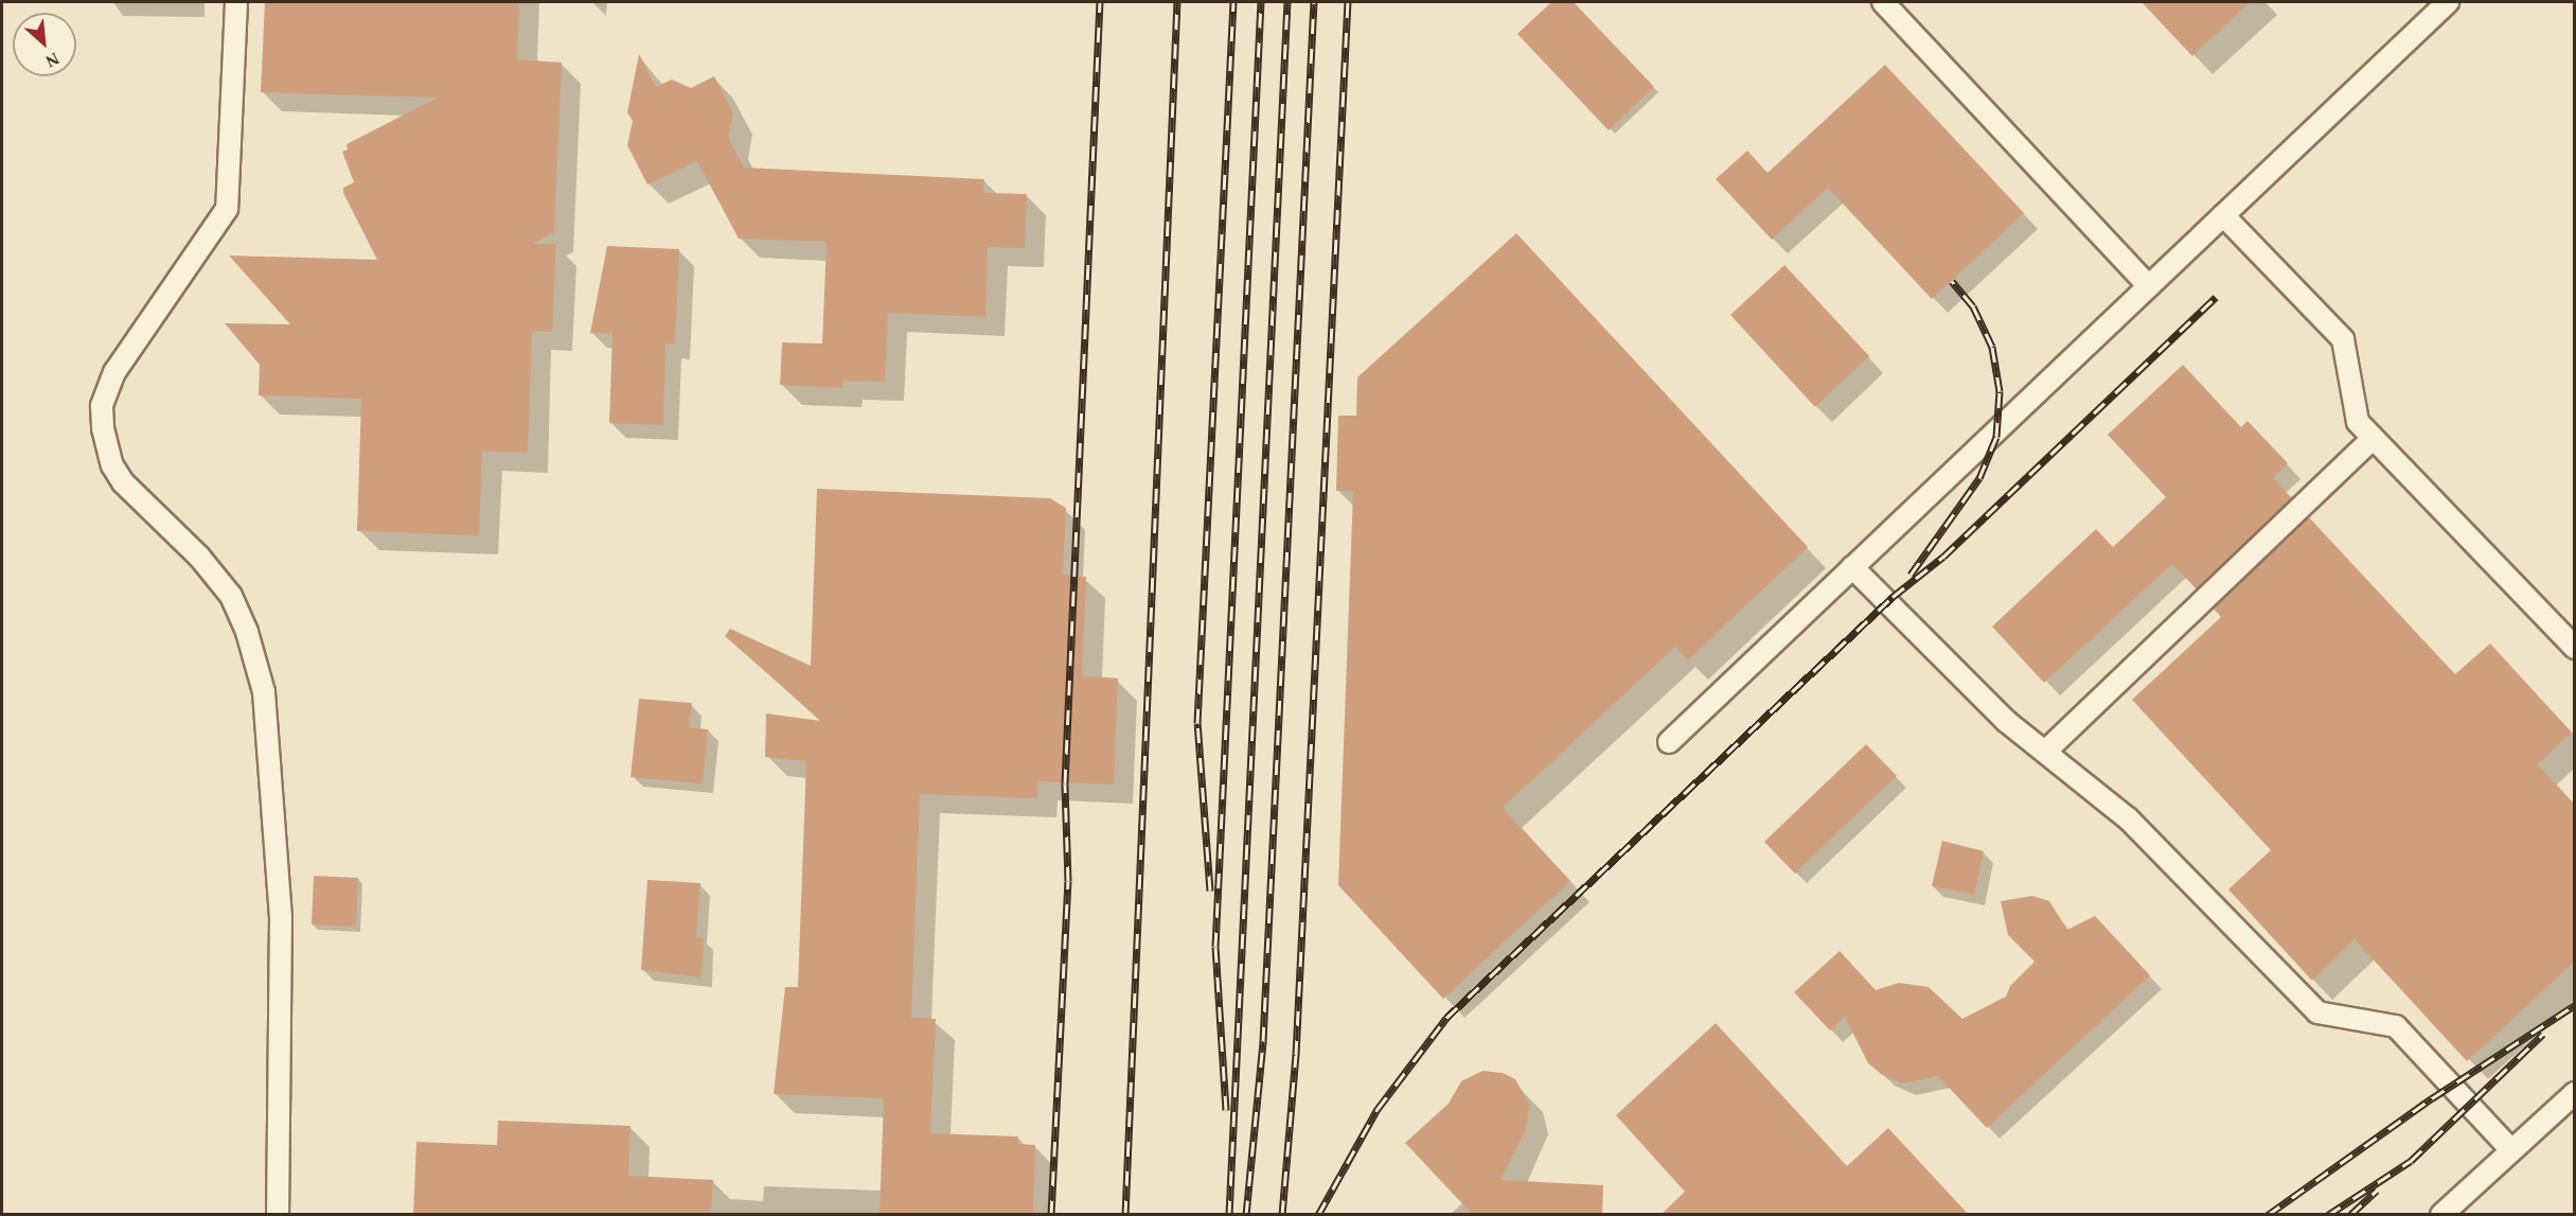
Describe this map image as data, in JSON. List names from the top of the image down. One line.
{"north":"bottom right"}
